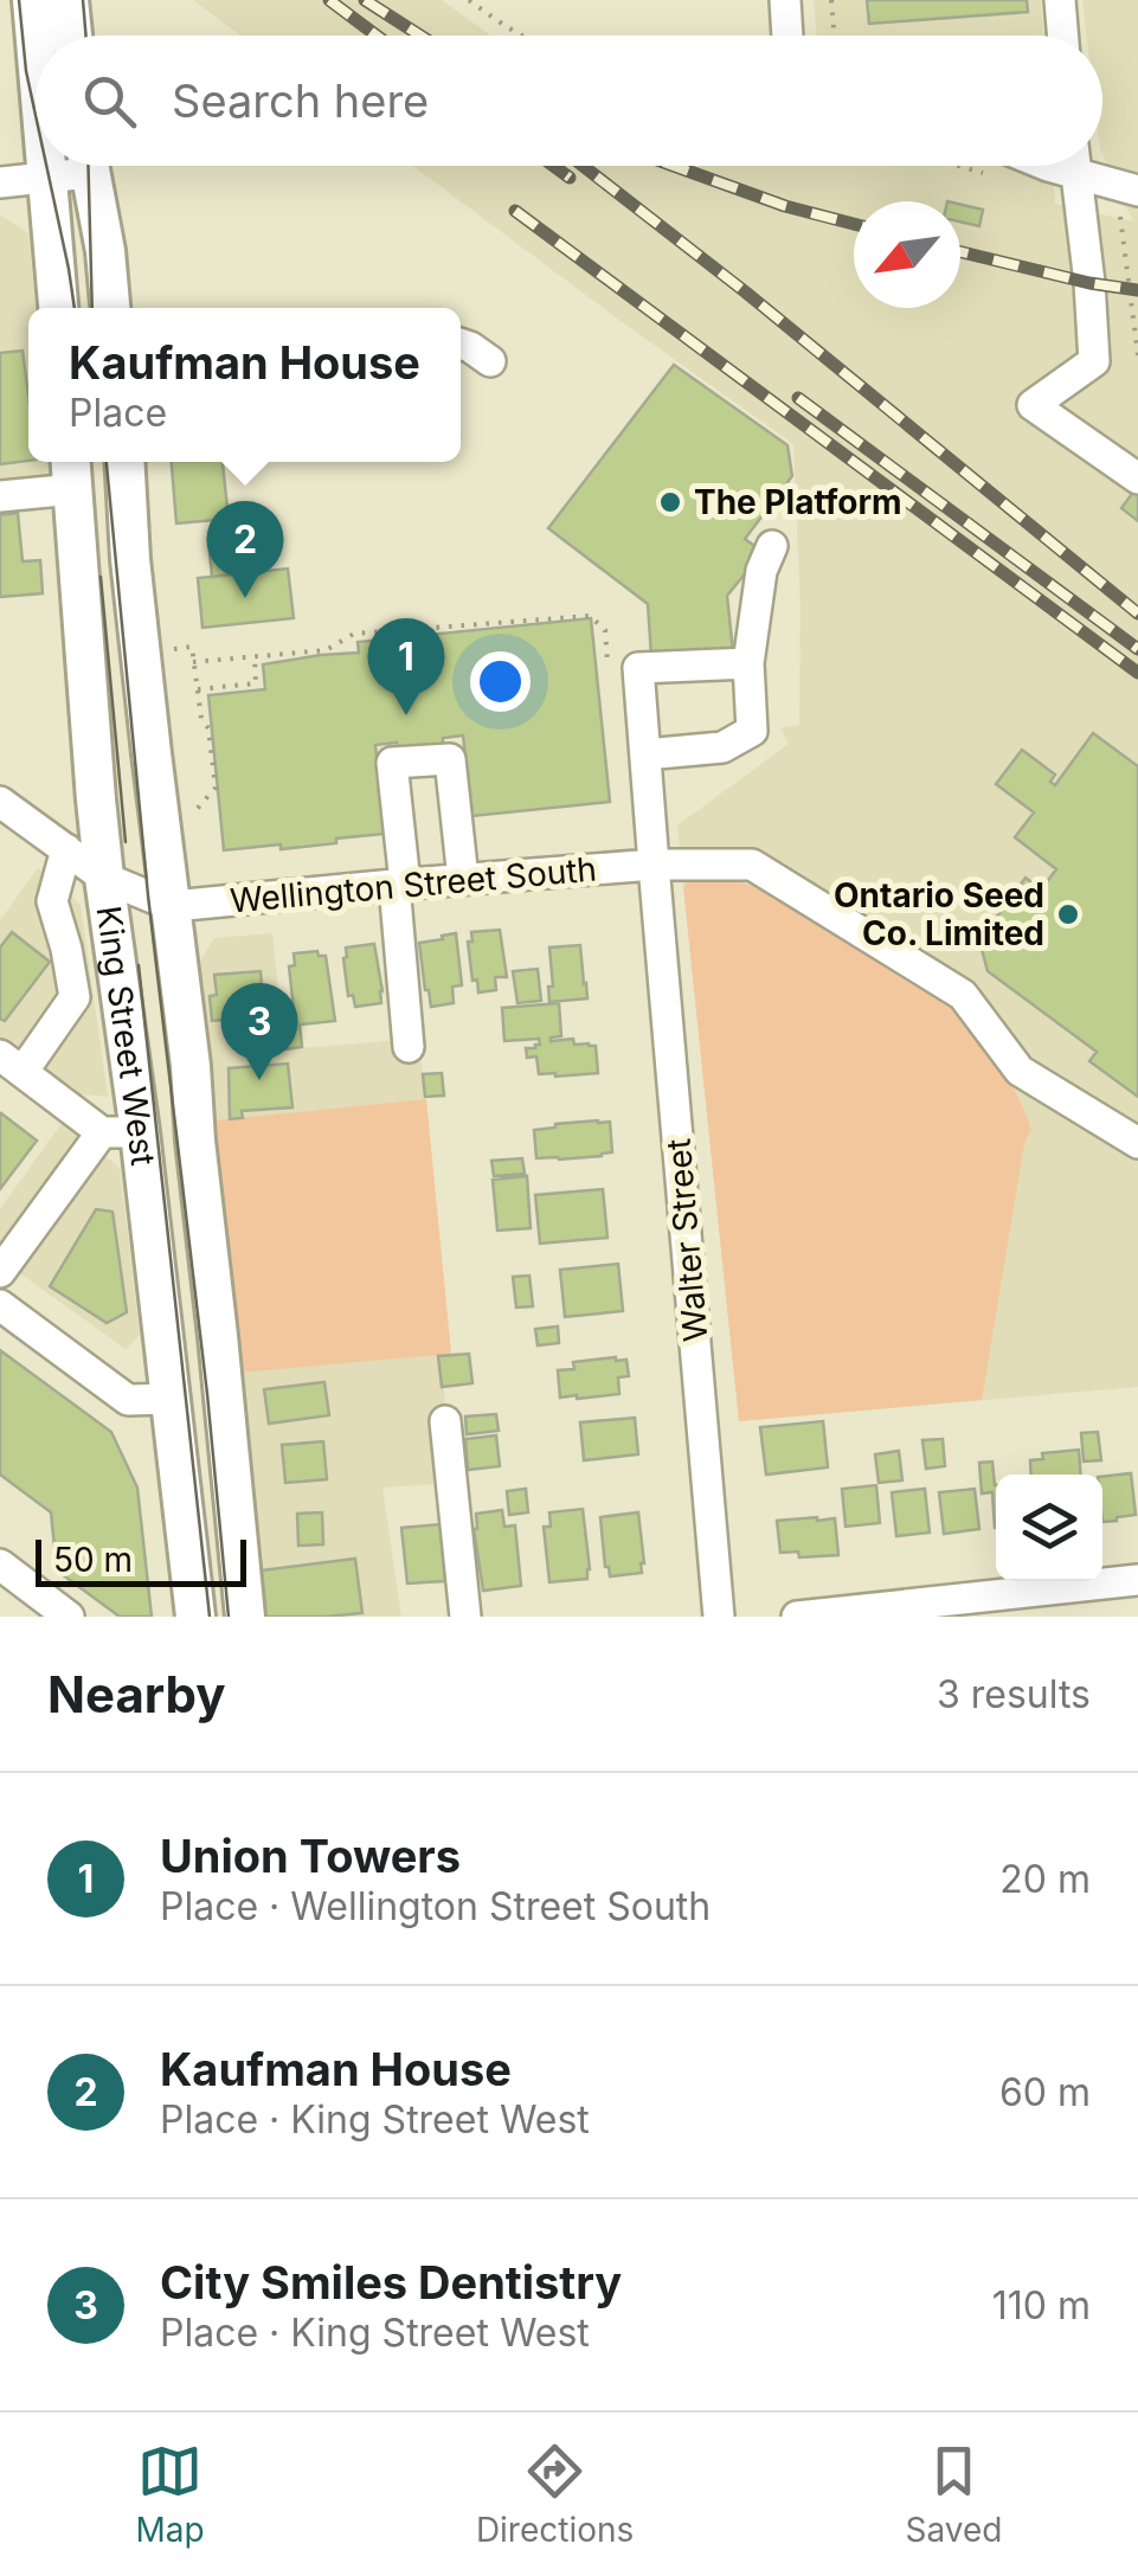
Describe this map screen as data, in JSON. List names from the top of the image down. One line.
{"streets":{"main road":["King Street West"],"street":["Wellington Street South","Walter Street"]},"crossings":[["Wellington Street South","King Street West"],["Wellington Street South","Walter Street"]],"places":["The Platform","Ontario Seed Co. Limited"],"scale_bar":"50 m","north":"bottom left","page":{"search":"Search here","popup":["Kaufman House","Place"],"pins":["2","1","3"],"scale":"50 m","heading":["Nearby","3 results"],"list":[{"mark":"1","name":"Union Towers","note":"Place · Wellington Street South","value":"20 m"},{"mark":"2","name":"Kaufman House","note":"Place · King Street West","value":"60 m"},{"mark":"3","name":"City Smiles Dentistry","note":"Place · King Street West","value":"110 m"}],"nav":["Map","Directions","Saved"]}}
